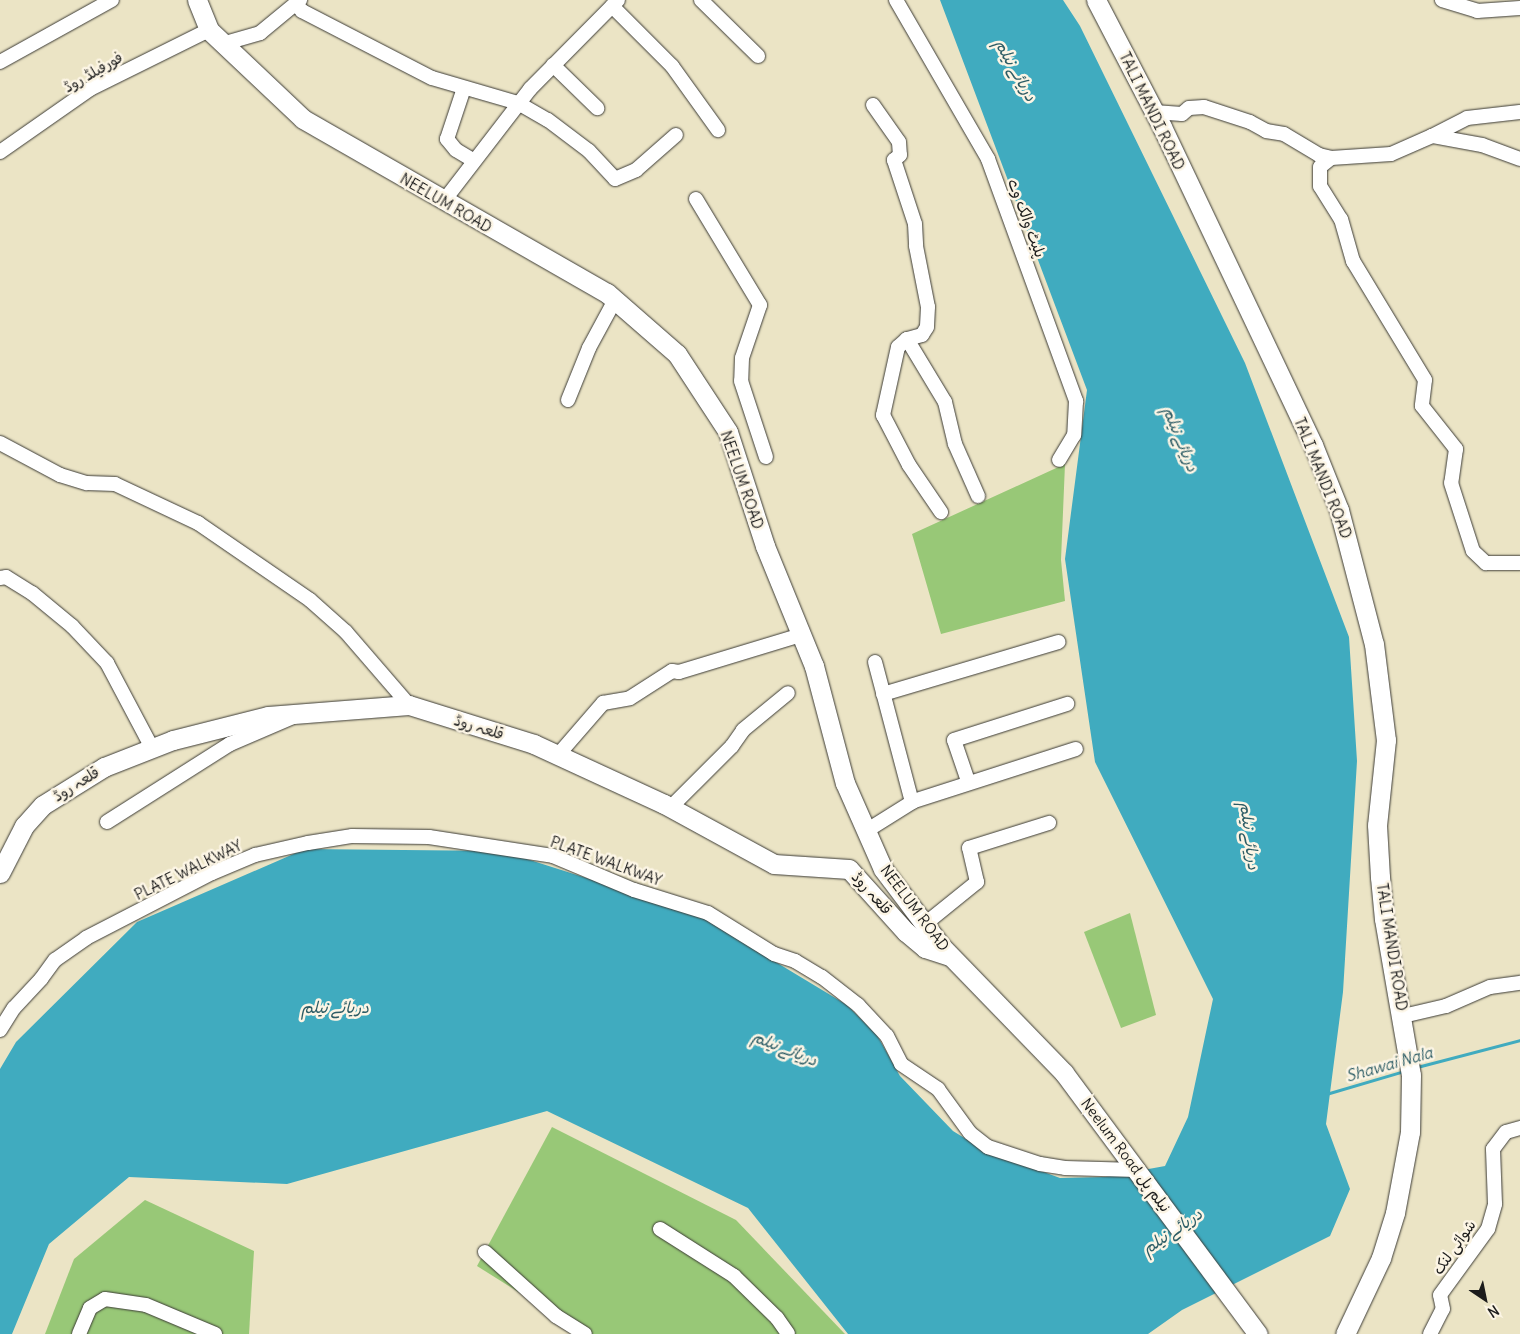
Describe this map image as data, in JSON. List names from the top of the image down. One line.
{"streets":{"street":["فورفیلڈ روڈ","TALI MANDI ROAD","NEELUM ROAD","پلیٹ والک وے","قلعہ روڈ","PLATE WALKWAY","Neelum Road نیلم پل","شوائی لنک"]},"crossings":[["فورفیلڈ روڈ","NEELUM ROAD"],["NEELUM ROAD","قلعہ روڈ"],["NEELUM ROAD","Neelum Road نیلم پل"],["PLATE WALKWAY","Neelum Road نیلم پل"]],"water":["دریائے نیلم","Shawai Nala"],"north":"bottom right"}
